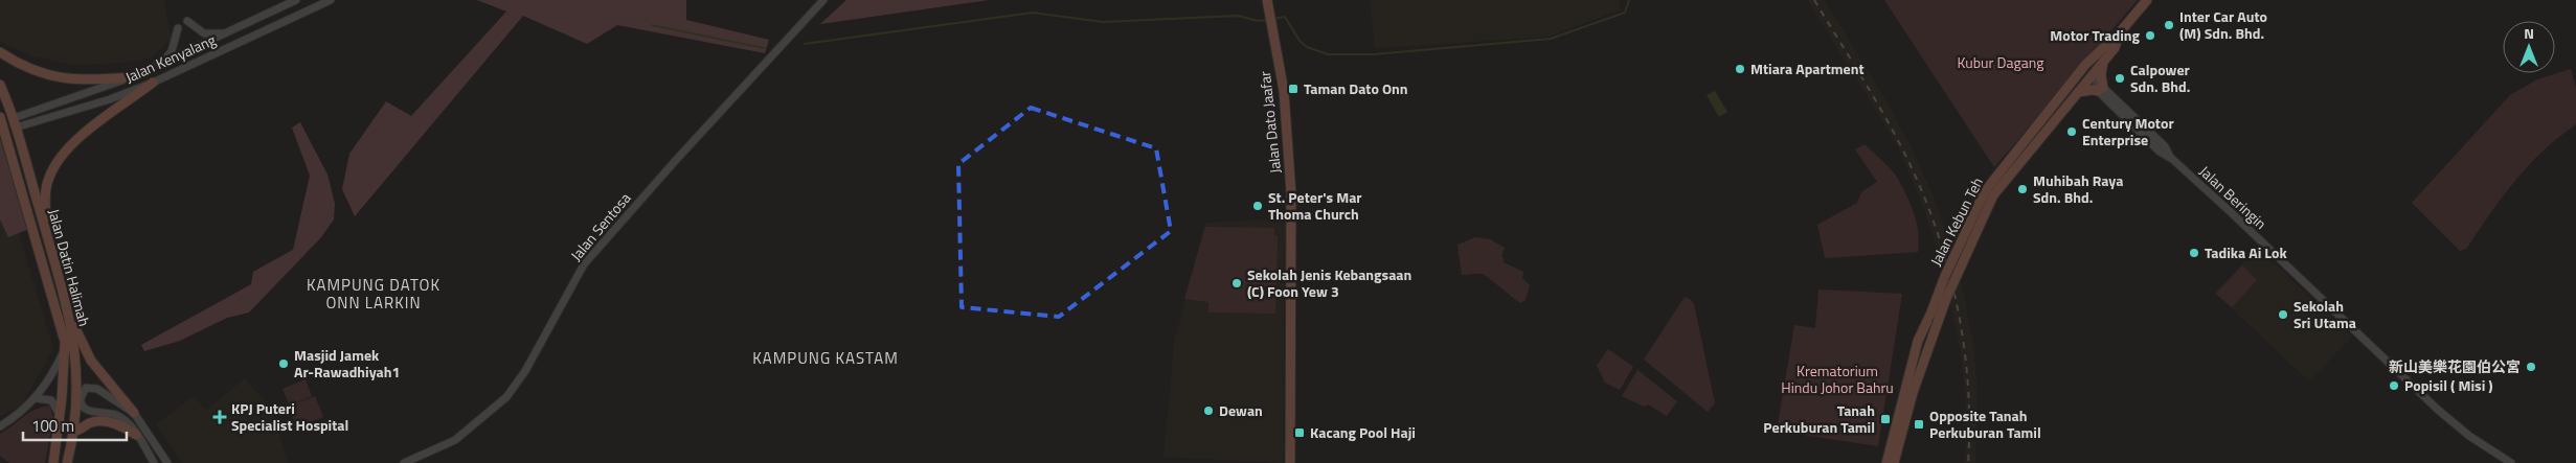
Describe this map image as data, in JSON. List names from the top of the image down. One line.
{"streets":{"main road":["Jalan Dato Jaafar","Jalan Kebun Teh","Jalan Datin Halimah"],"street":["Jalan Kenyalang","Jalan Beringin","Jalan Sentosa"]},"crossings":[["Jalan Kenyalang","Jalan Datin Halimah"],["Jalan Beringin","Jalan Kebun Teh"]],"districts":["KAMPUNG DATOK ONN LARKIN","KAMPUNG KASTAM"],"parks":["Kubur Dagang","Krematorium Hindu Johor Bahru"],"places":{"other":["Inter Car Auto (M) Sdn. Bhd.","Motor Trading","Mtiara Apartment","Calpower Sdn. Bhd.","Century Motor Enterprise","Muhibah Raya Sdn. Bhd.","St. Peter's Mar Thoma Church","Tadika Ai Lok","Sekolah Jenis Kebangsaan (C) Foon Yew 3","Sekolah Sri Utama","Masjid Jamek Ar-Rawadhiyah1","新山美樂花園伯公宮","Popisil ( Misi )","Dewan"],"transit":["Taman Dato Onn","Tanah Perkuburan Tamil","Opposite Tanah Perkuburan Tamil","Kacang Pool Haji"],"health":["KPJ Puteri Specialist Hospital"]},"scale_bar":"100 m","north":"top"}
